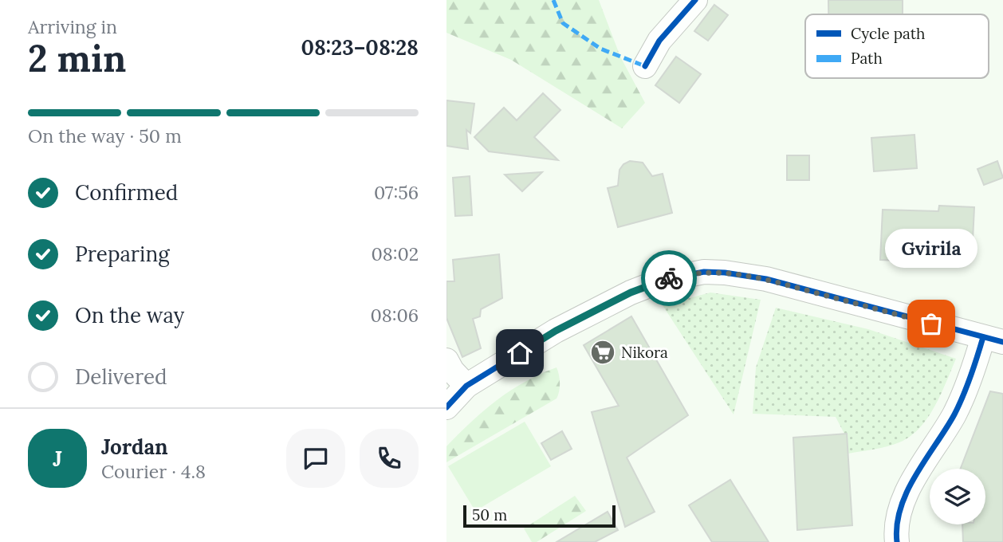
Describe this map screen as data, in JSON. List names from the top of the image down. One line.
{"places":{"other":["Gvirila"],"supermarket":["Nikora"]},"legend":["Cycle path","Path"],"scale_bar":"50 m","page":{"heading":["2 min","Arriving in","08:23–08:28"],"panel":["Jordan","Courier · 4.8"],"bar":"On the way · 50 m","list":[["Confirmed","07:56"],["Preparing","08:02"],["On the way","08:06"],"Delivered"],"bubble":"Gvirila","round":"J","scale":"50 m"}}
